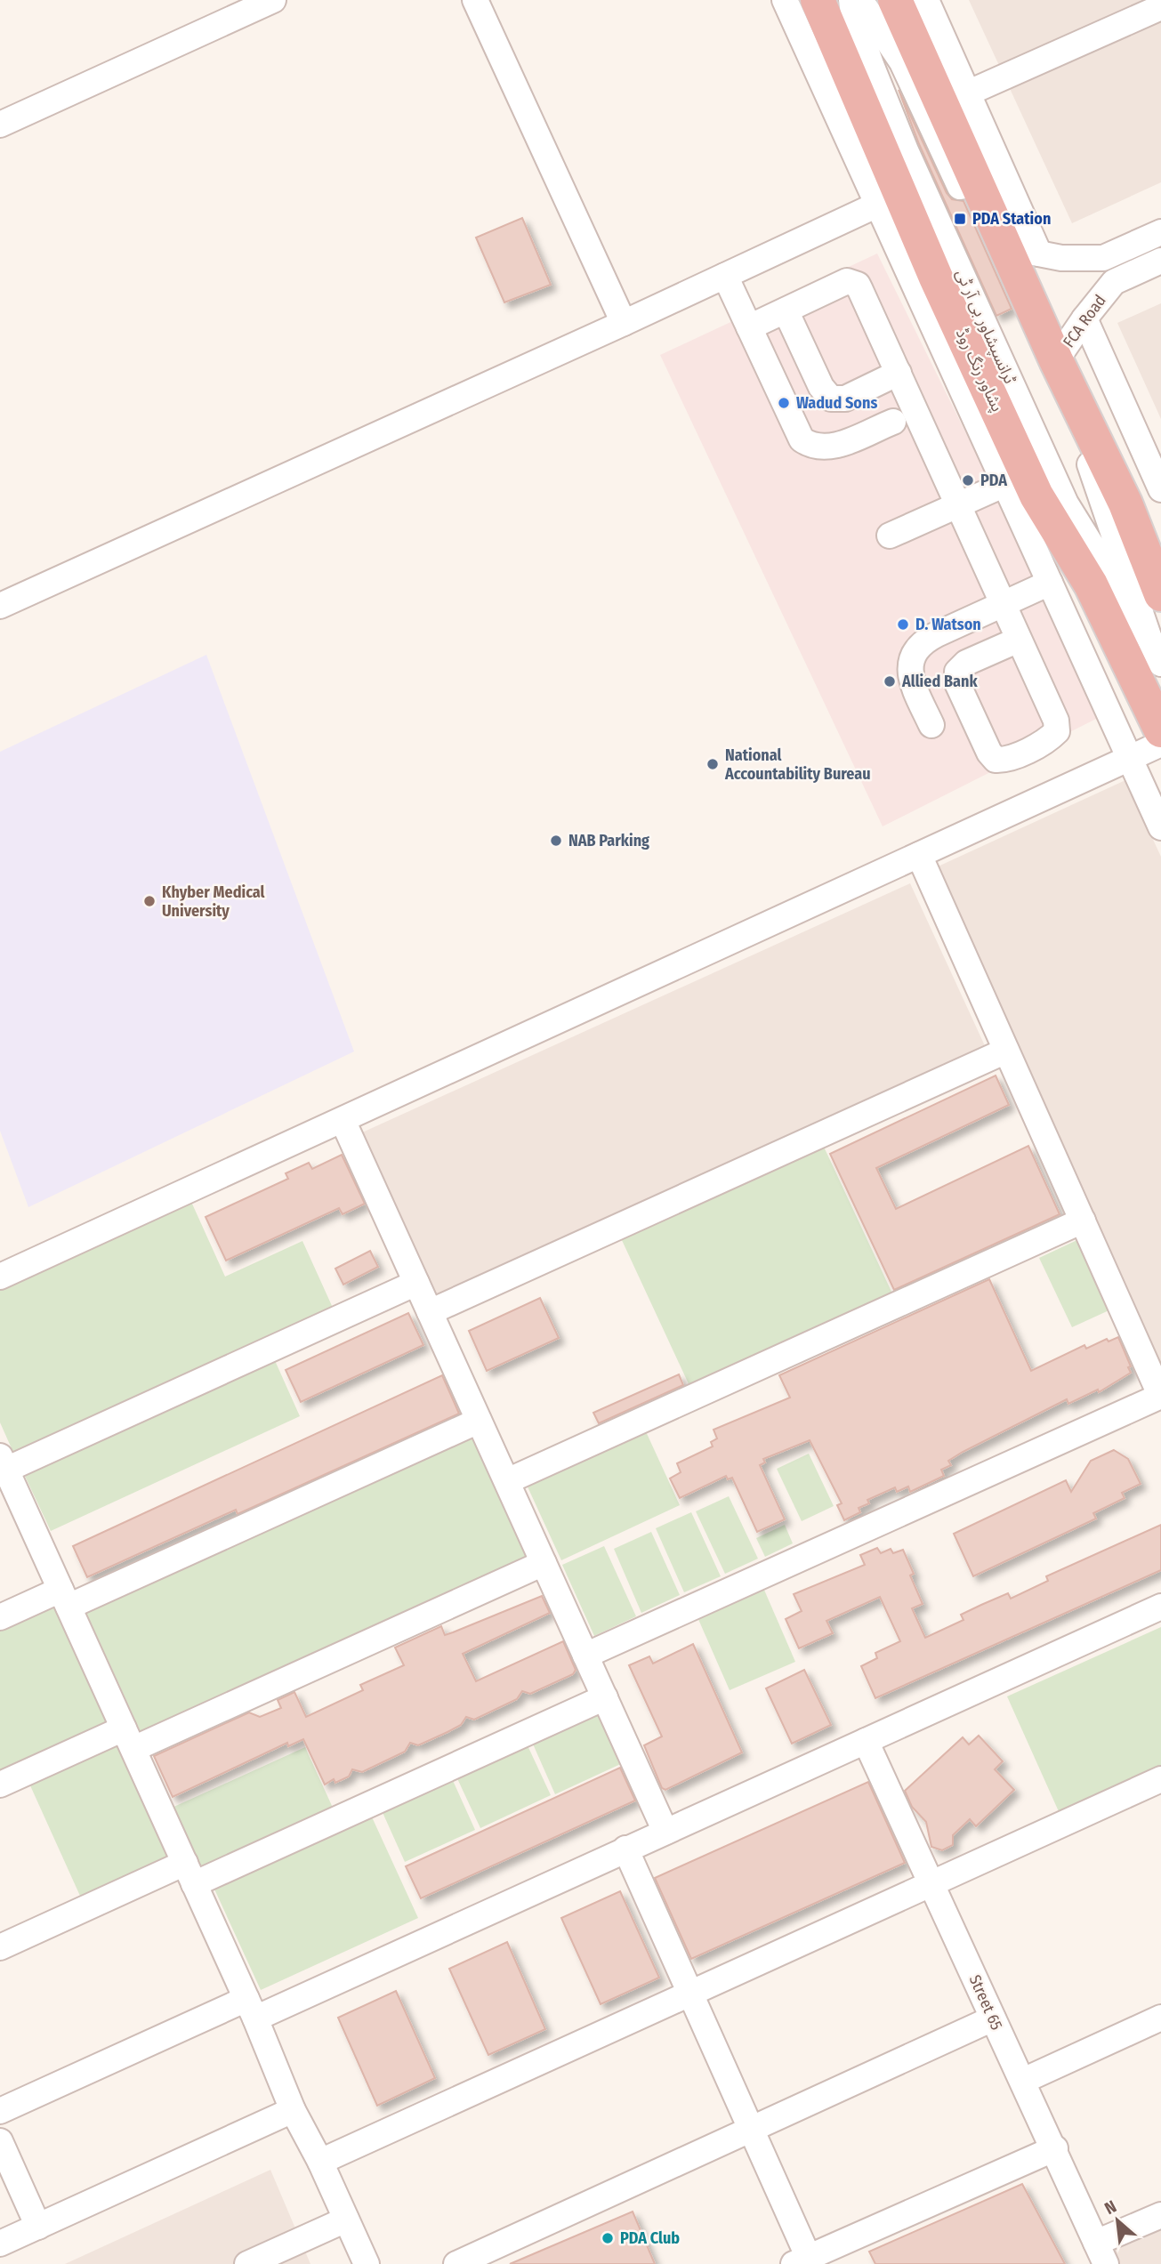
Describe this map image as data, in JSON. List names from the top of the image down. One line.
{"streets":{"highway":["پشاور رنگ روڈ"],"street":["FCA Road","ٹرانسپشاور بی آر ٹی","Street 65"]},"places":{"transit":["PDA Station"],"other":["Wadud Sons","PDA","D. Watson","Allied Bank","National Accountability Bureau","NAB Parking","Khyber Medical University","PDA Club"]},"north":"top left"}
